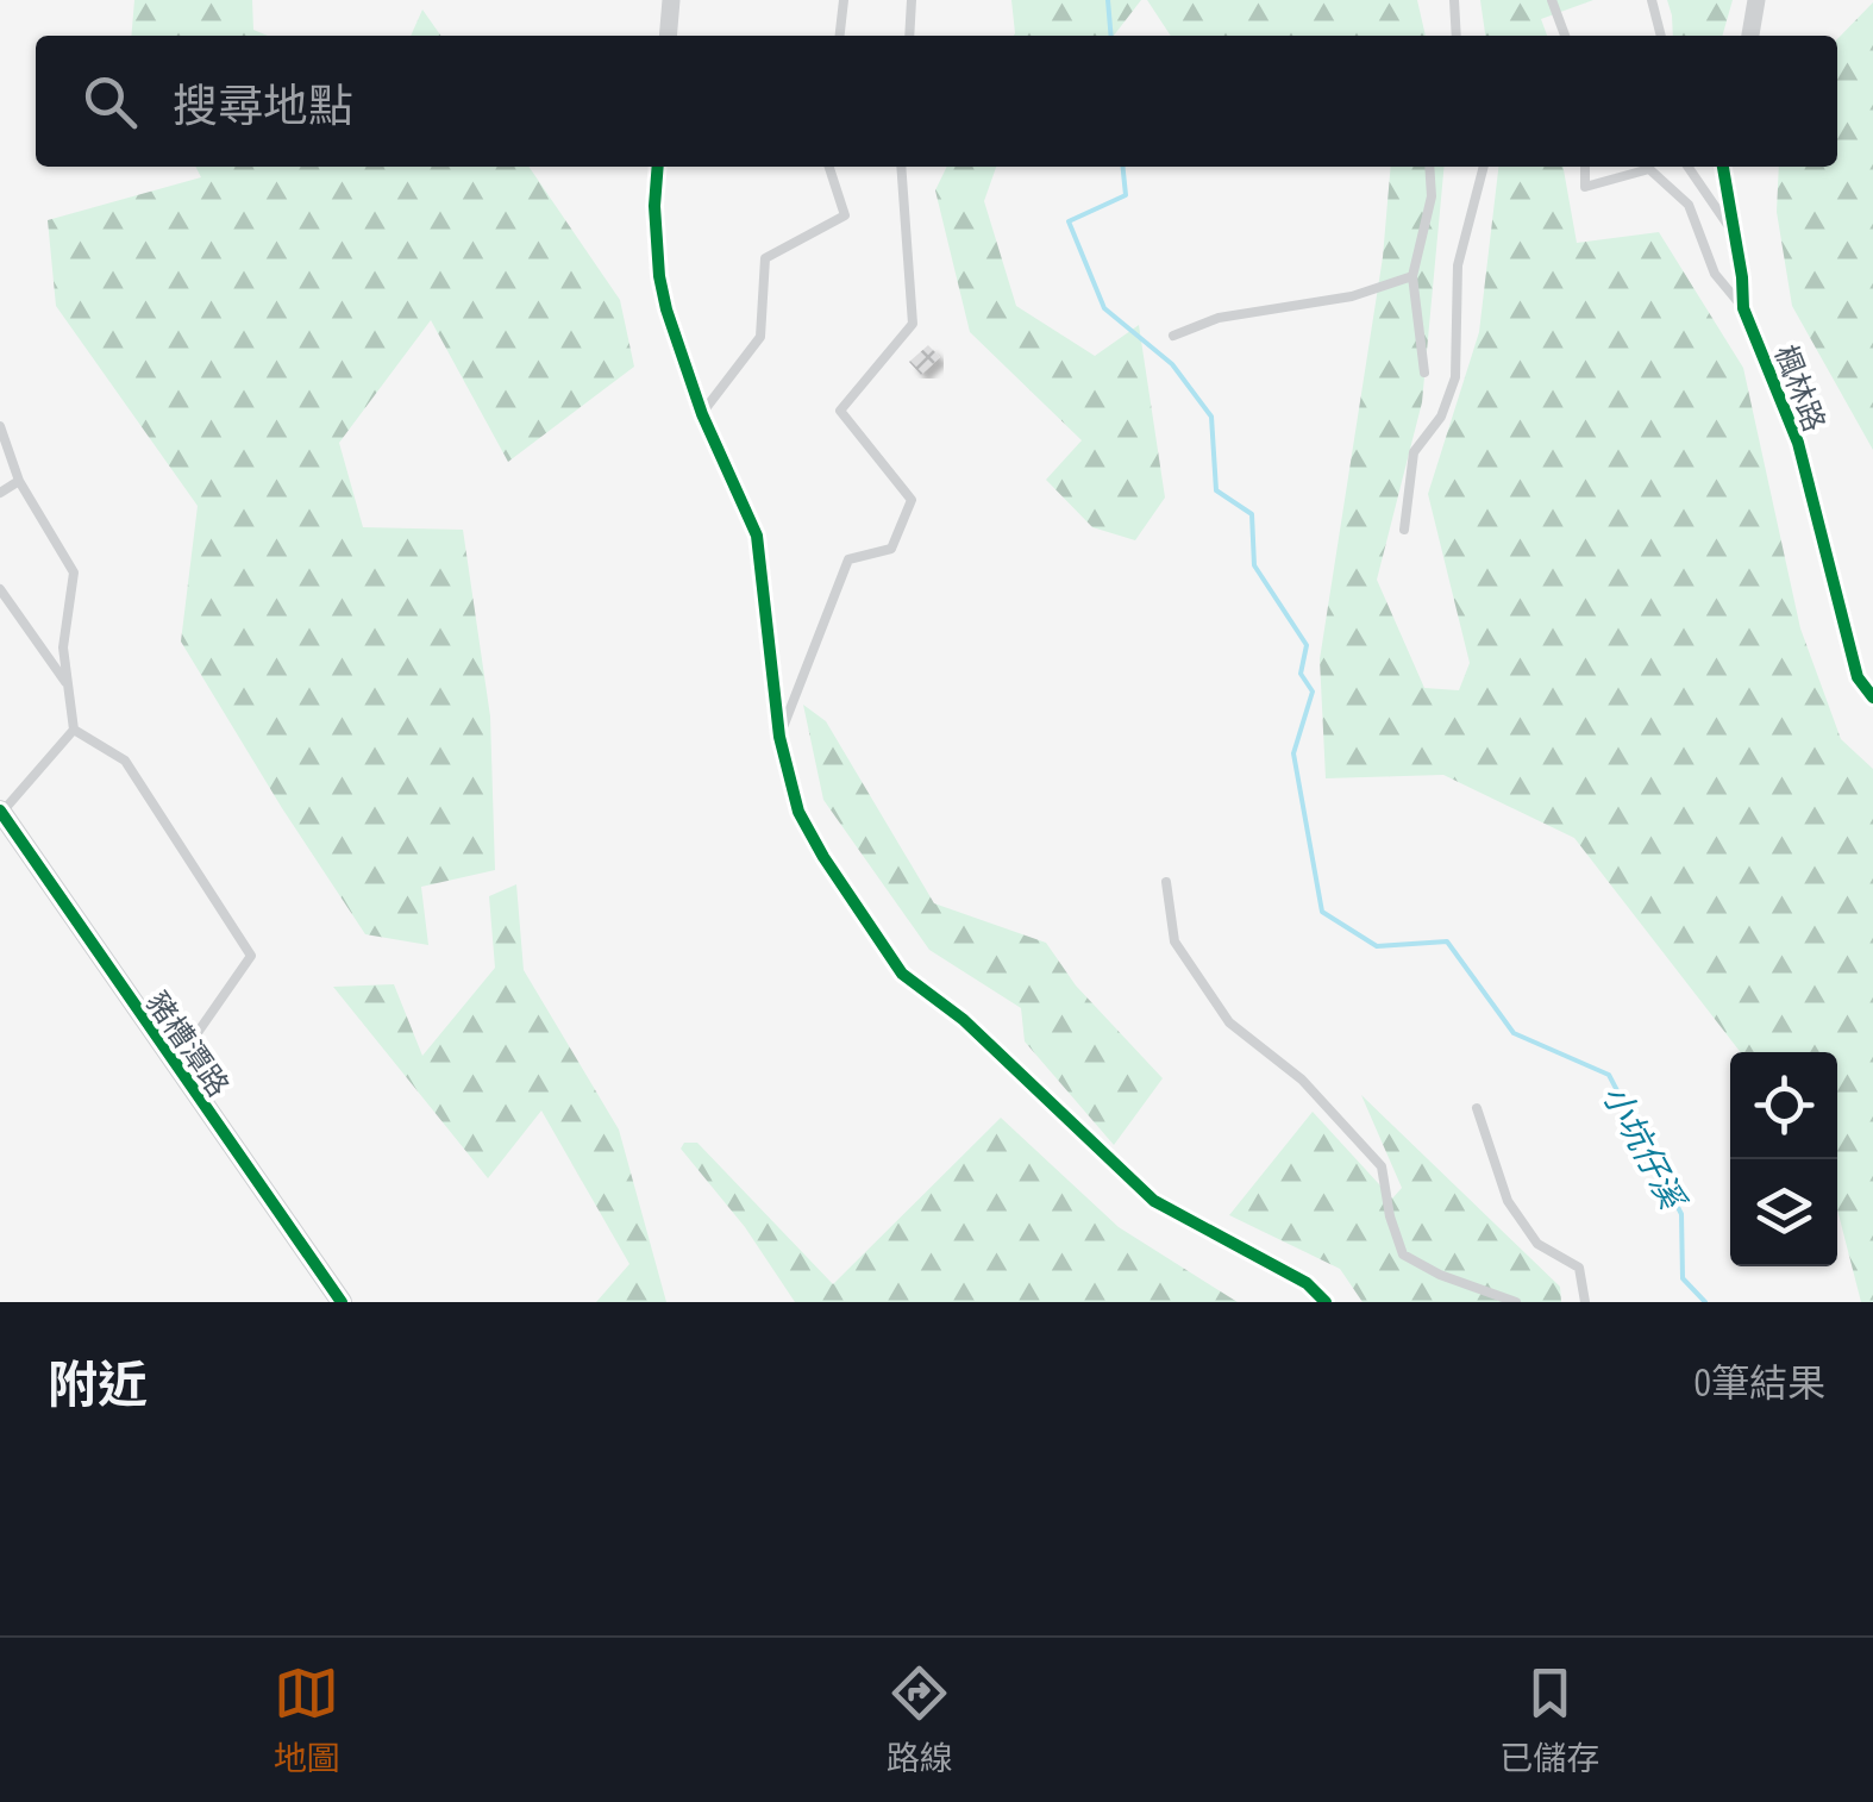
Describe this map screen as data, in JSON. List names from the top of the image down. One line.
{"streets":{"street":["楓林路","豬槽潭路"]},"water":["小坑仔溪"],"page":{"search":"搜尋地點","heading":["附近","0筆結果"],"nav":["地圖","路線","已儲存"]}}
